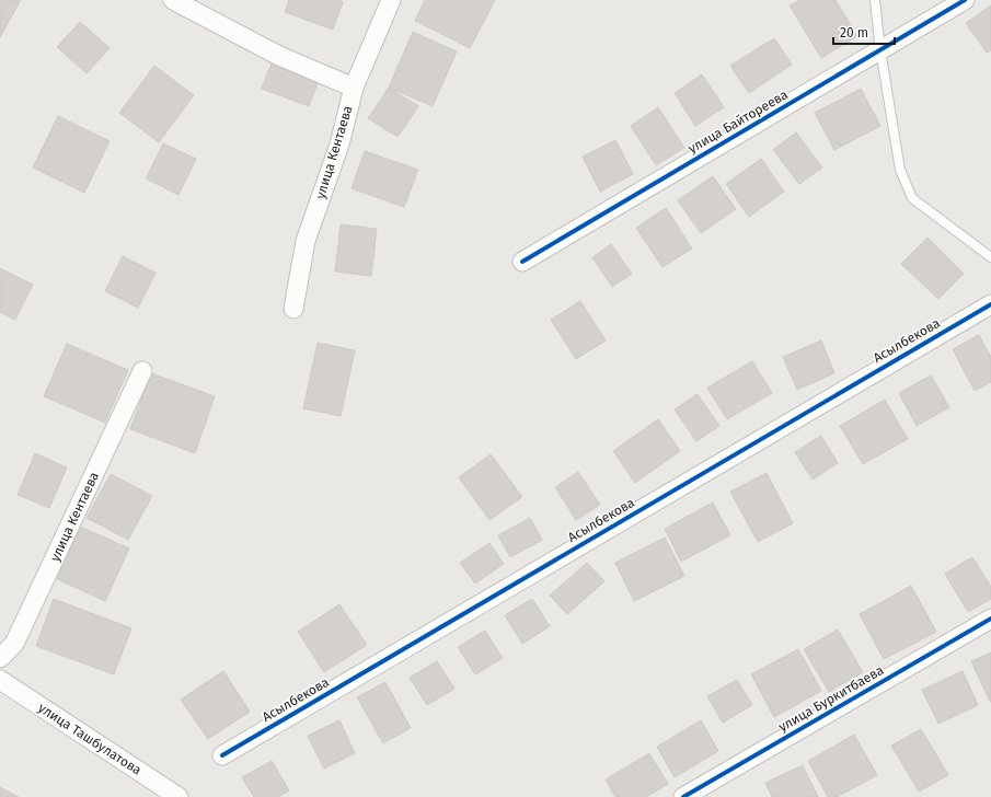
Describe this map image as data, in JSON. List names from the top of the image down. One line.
{"streets":{"street":["улица Байтореева","улица Кентаева","Асылбекова","улица Буркитбаева","улица Ташбулатова"]},"scale_bar":"20 m"}
